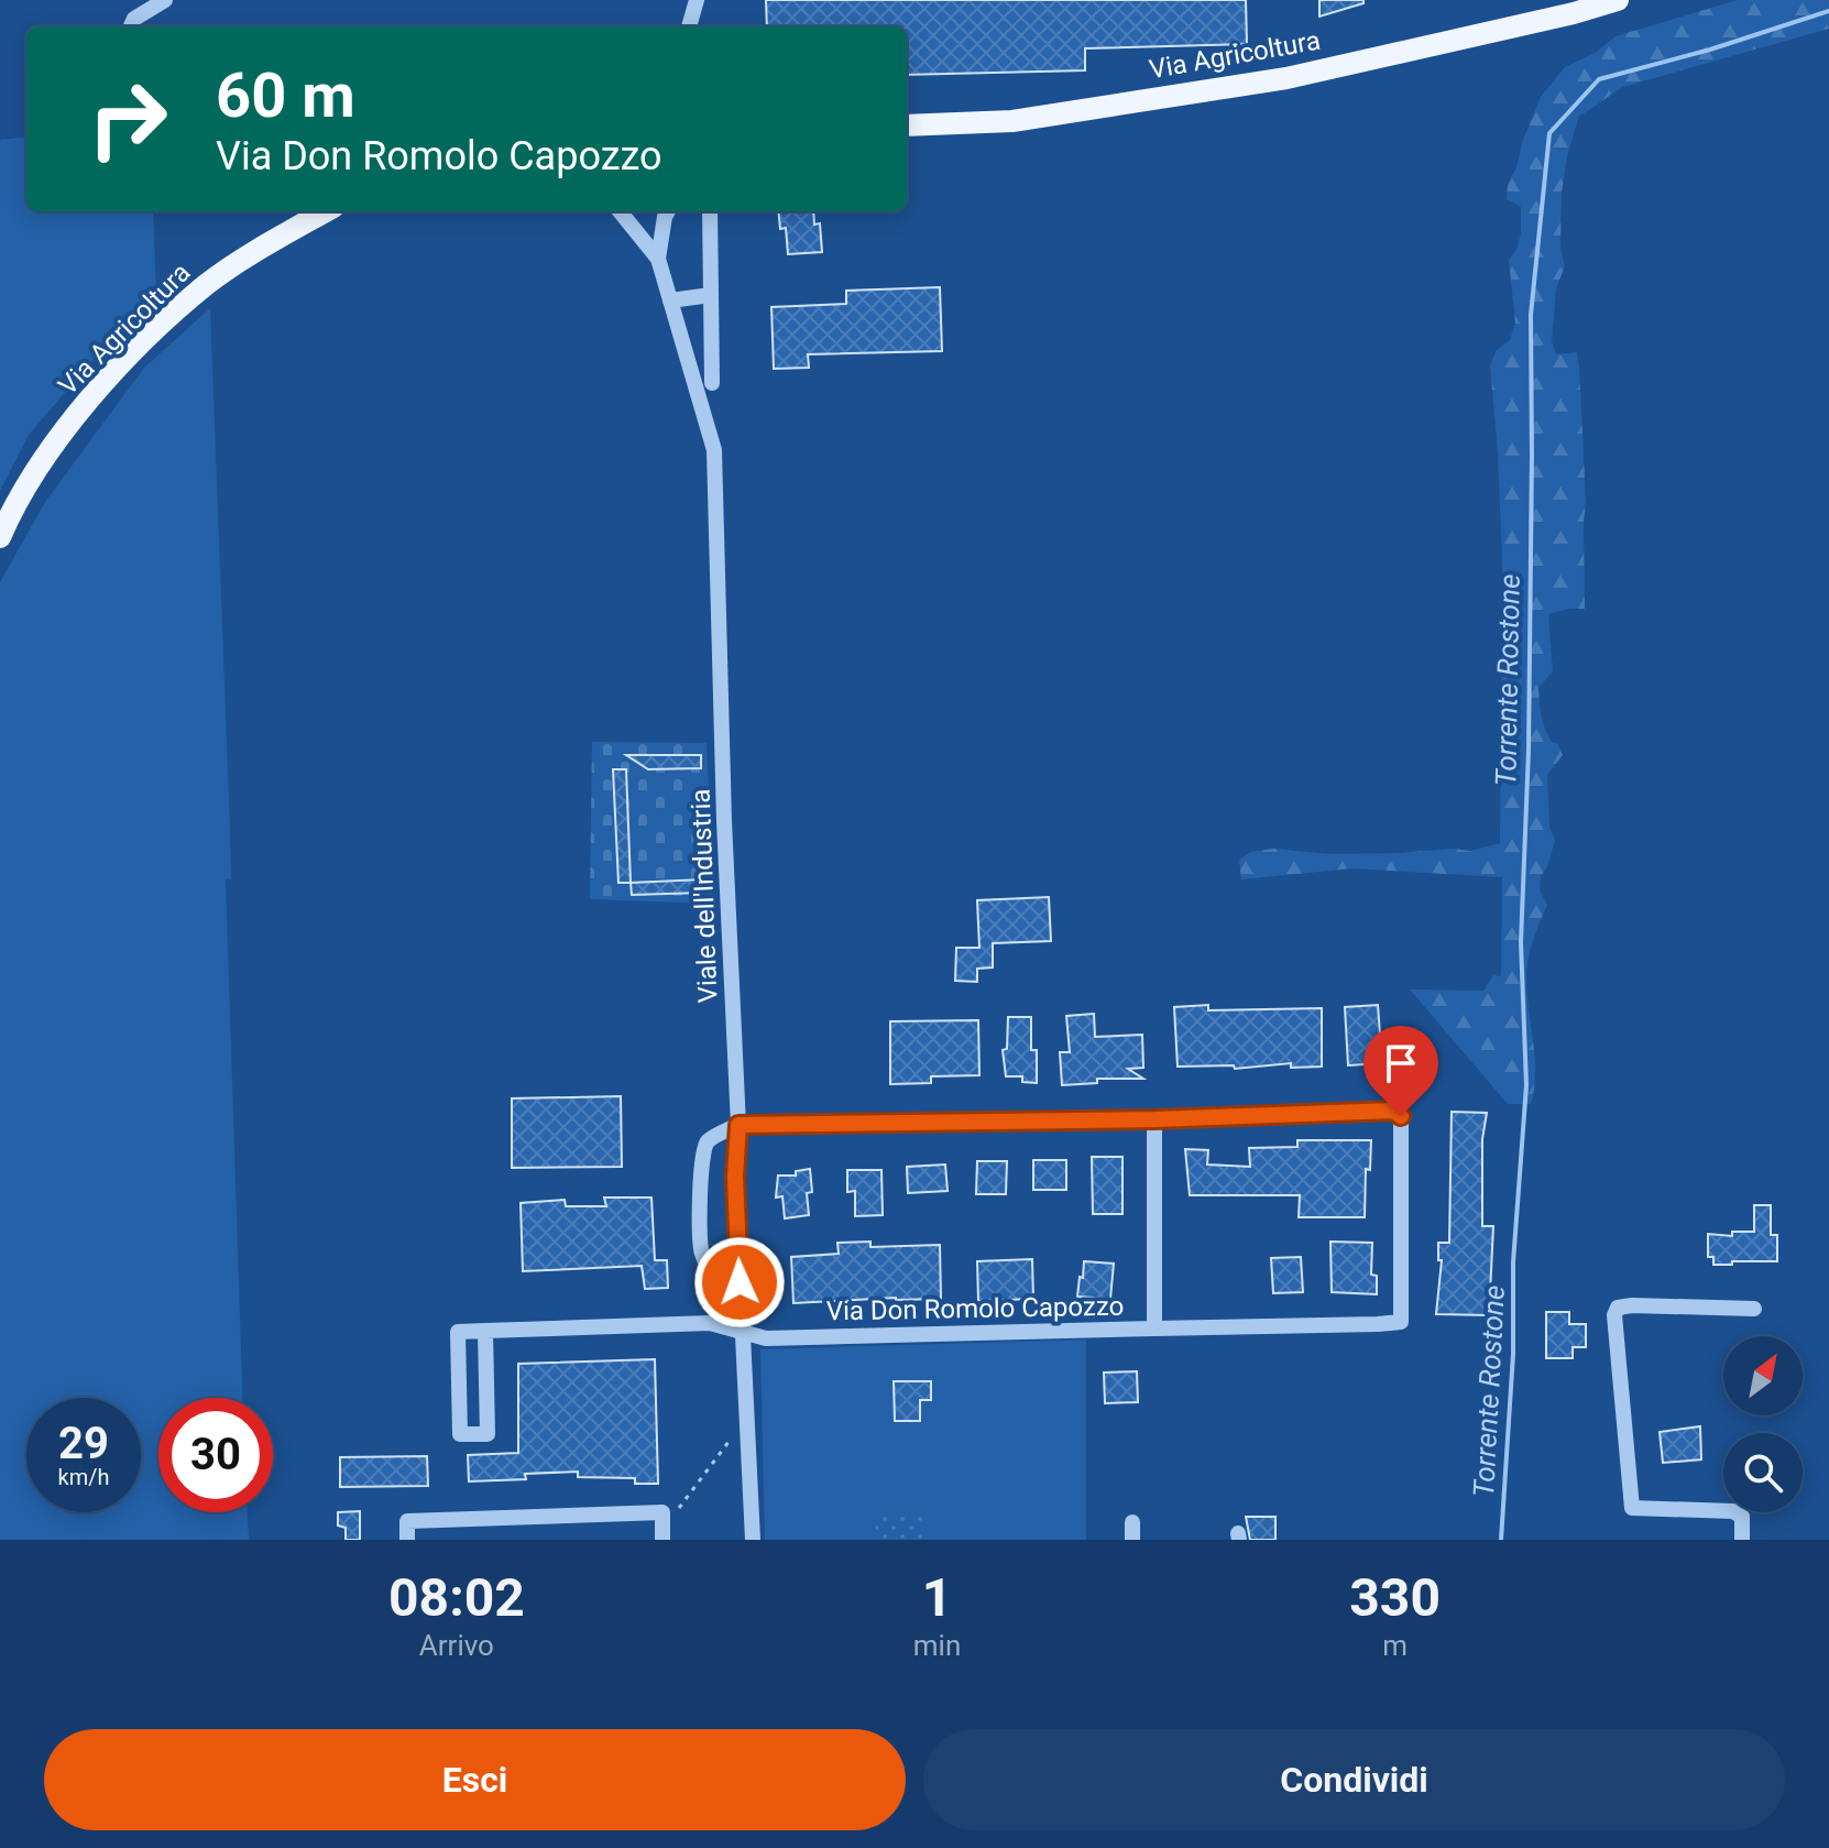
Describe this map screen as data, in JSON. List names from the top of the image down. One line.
{"streets":{"main road":["Via Agricoltura"],"street":["Viale dell'Industria","Via Don Romolo Capozzo"]},"crossings":[["Viale dell'Industria","Via Don Romolo Capozzo"]],"water":["Torrente Rostone"],"north":"top right","page":{"turn":["60 m","Via Don Romolo Capozzo"],"speed":"29 km/h","limit":"30","eta":["08:02","Arrivo","1","min","330","m"],"buttons":["Esci","Condividi"]}}
